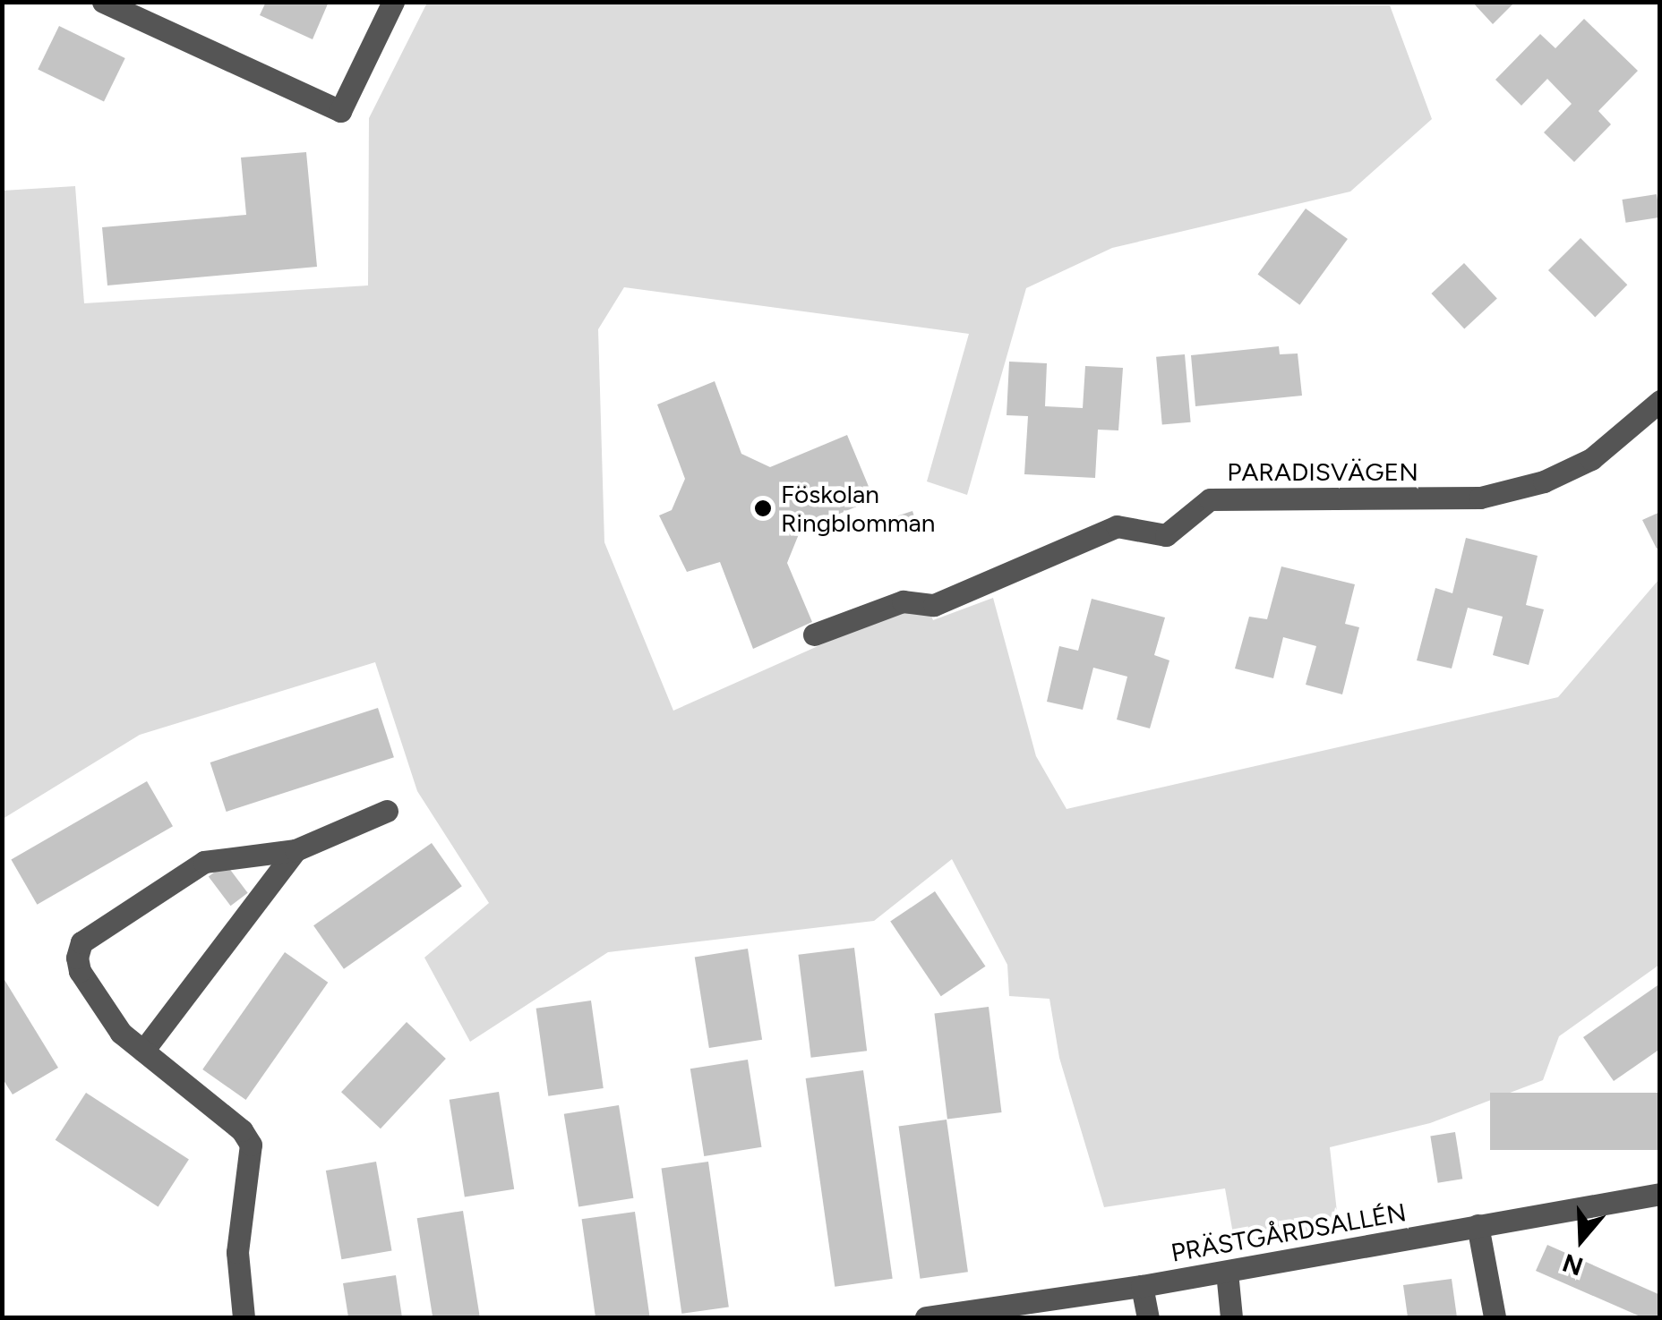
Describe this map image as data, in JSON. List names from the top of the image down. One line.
{"streets":{"street":["PARADISVÄGEN","PRÄSTGÅRDSALLÉN"]},"places":["Föskolan Ringblomman"],"north":"bottom"}
